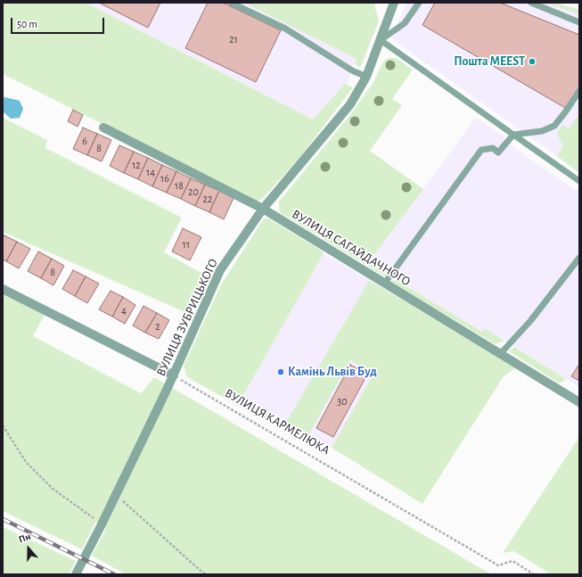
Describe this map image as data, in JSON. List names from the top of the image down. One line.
{"streets":{"street":["ВУЛИЦЯ САГАЙДАЧНОГО","ВУЛИЦЯ ЗУБРИЦЬКОГО"],"path":["ВУЛИЦЯ КАРМЕЛЮКА"]},"crossings":[["ВУЛИЦЯ САГАЙДАЧНОГО","ВУЛИЦЯ ЗУБРИЦЬКОГО"],["ВУЛИЦЯ ЗУБРИЦЬКОГО","ВУЛИЦЯ КАРМЕЛЮКА"]],"places":["Пошта MEEST","Камінь Львів Буд"],"house_numbers":["21","6","8","12","14","16","18","20","22","11","8","4","2","30"],"scale_bar":"50 m","north":"top"}
